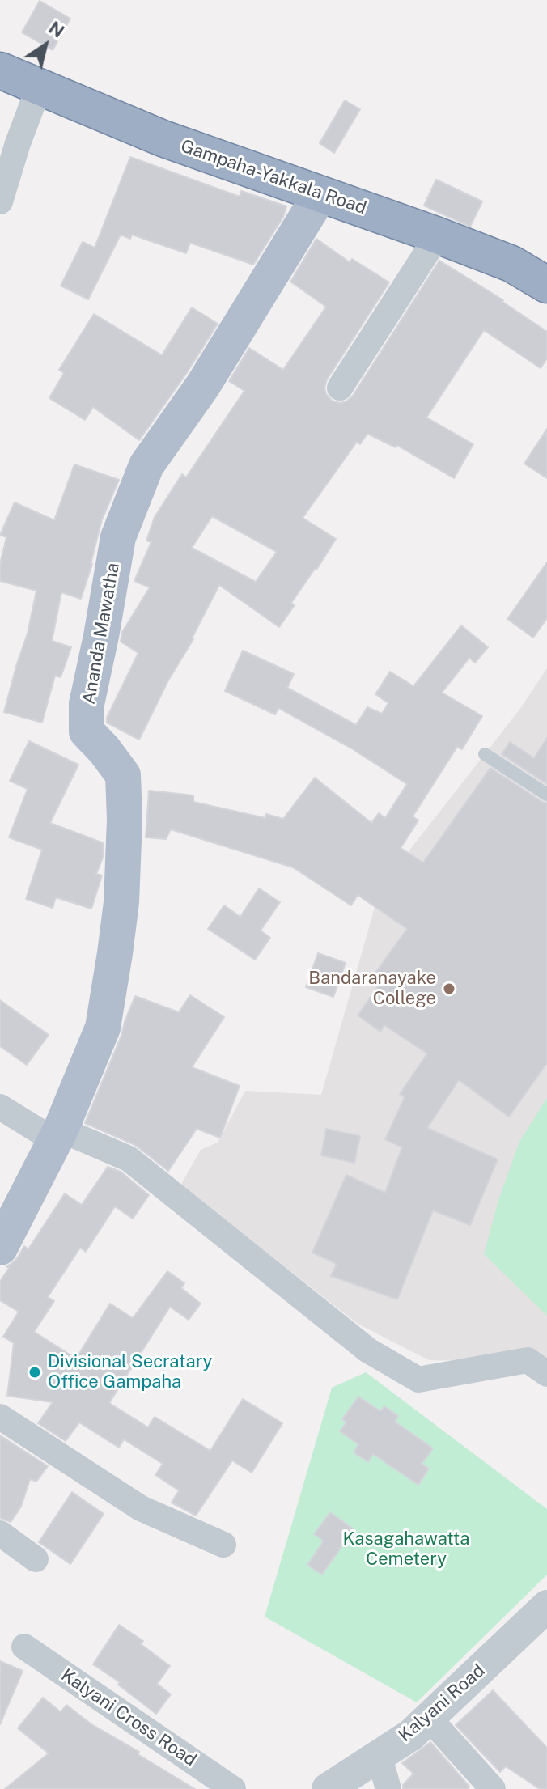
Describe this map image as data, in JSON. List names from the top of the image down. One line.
{"streets":{"highway":["Gampaha-Yakkala Road"],"main road":["Ananda Mawatha"],"street":["Kalyani Road","Kalyani Cross Road"]},"crossings":[["Gampaha-Yakkala Road","Ananda Mawatha"]],"parks":["Kasagahawatta Cemetery"],"places":["Bandaranayake College","Divisional Secratary Office Gampaha"],"north":"top right"}
